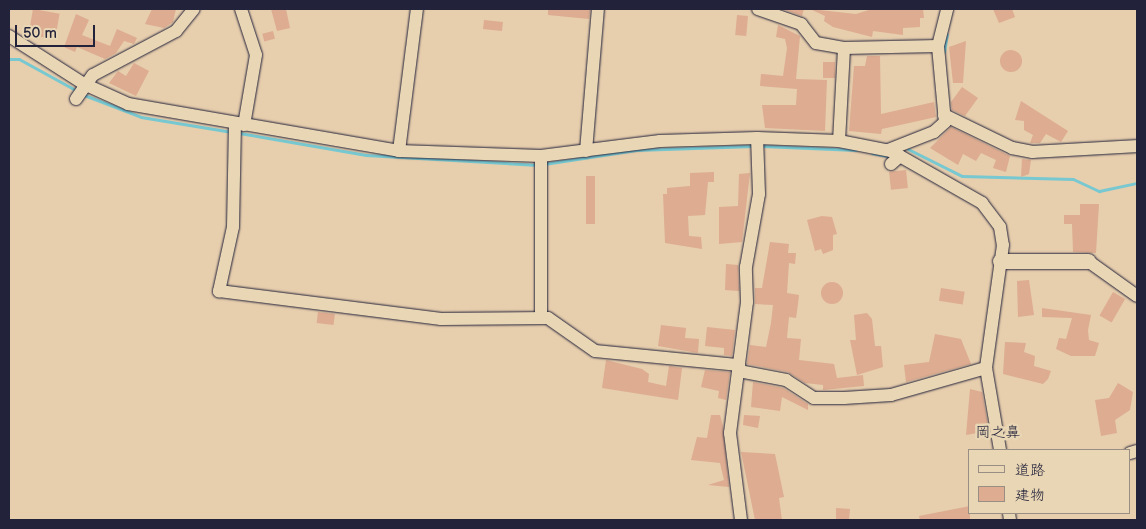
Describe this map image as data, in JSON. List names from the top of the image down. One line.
{"districts":["岡之鼻"],"legend":["道路","建物"],"scale_bar":"50 m"}
